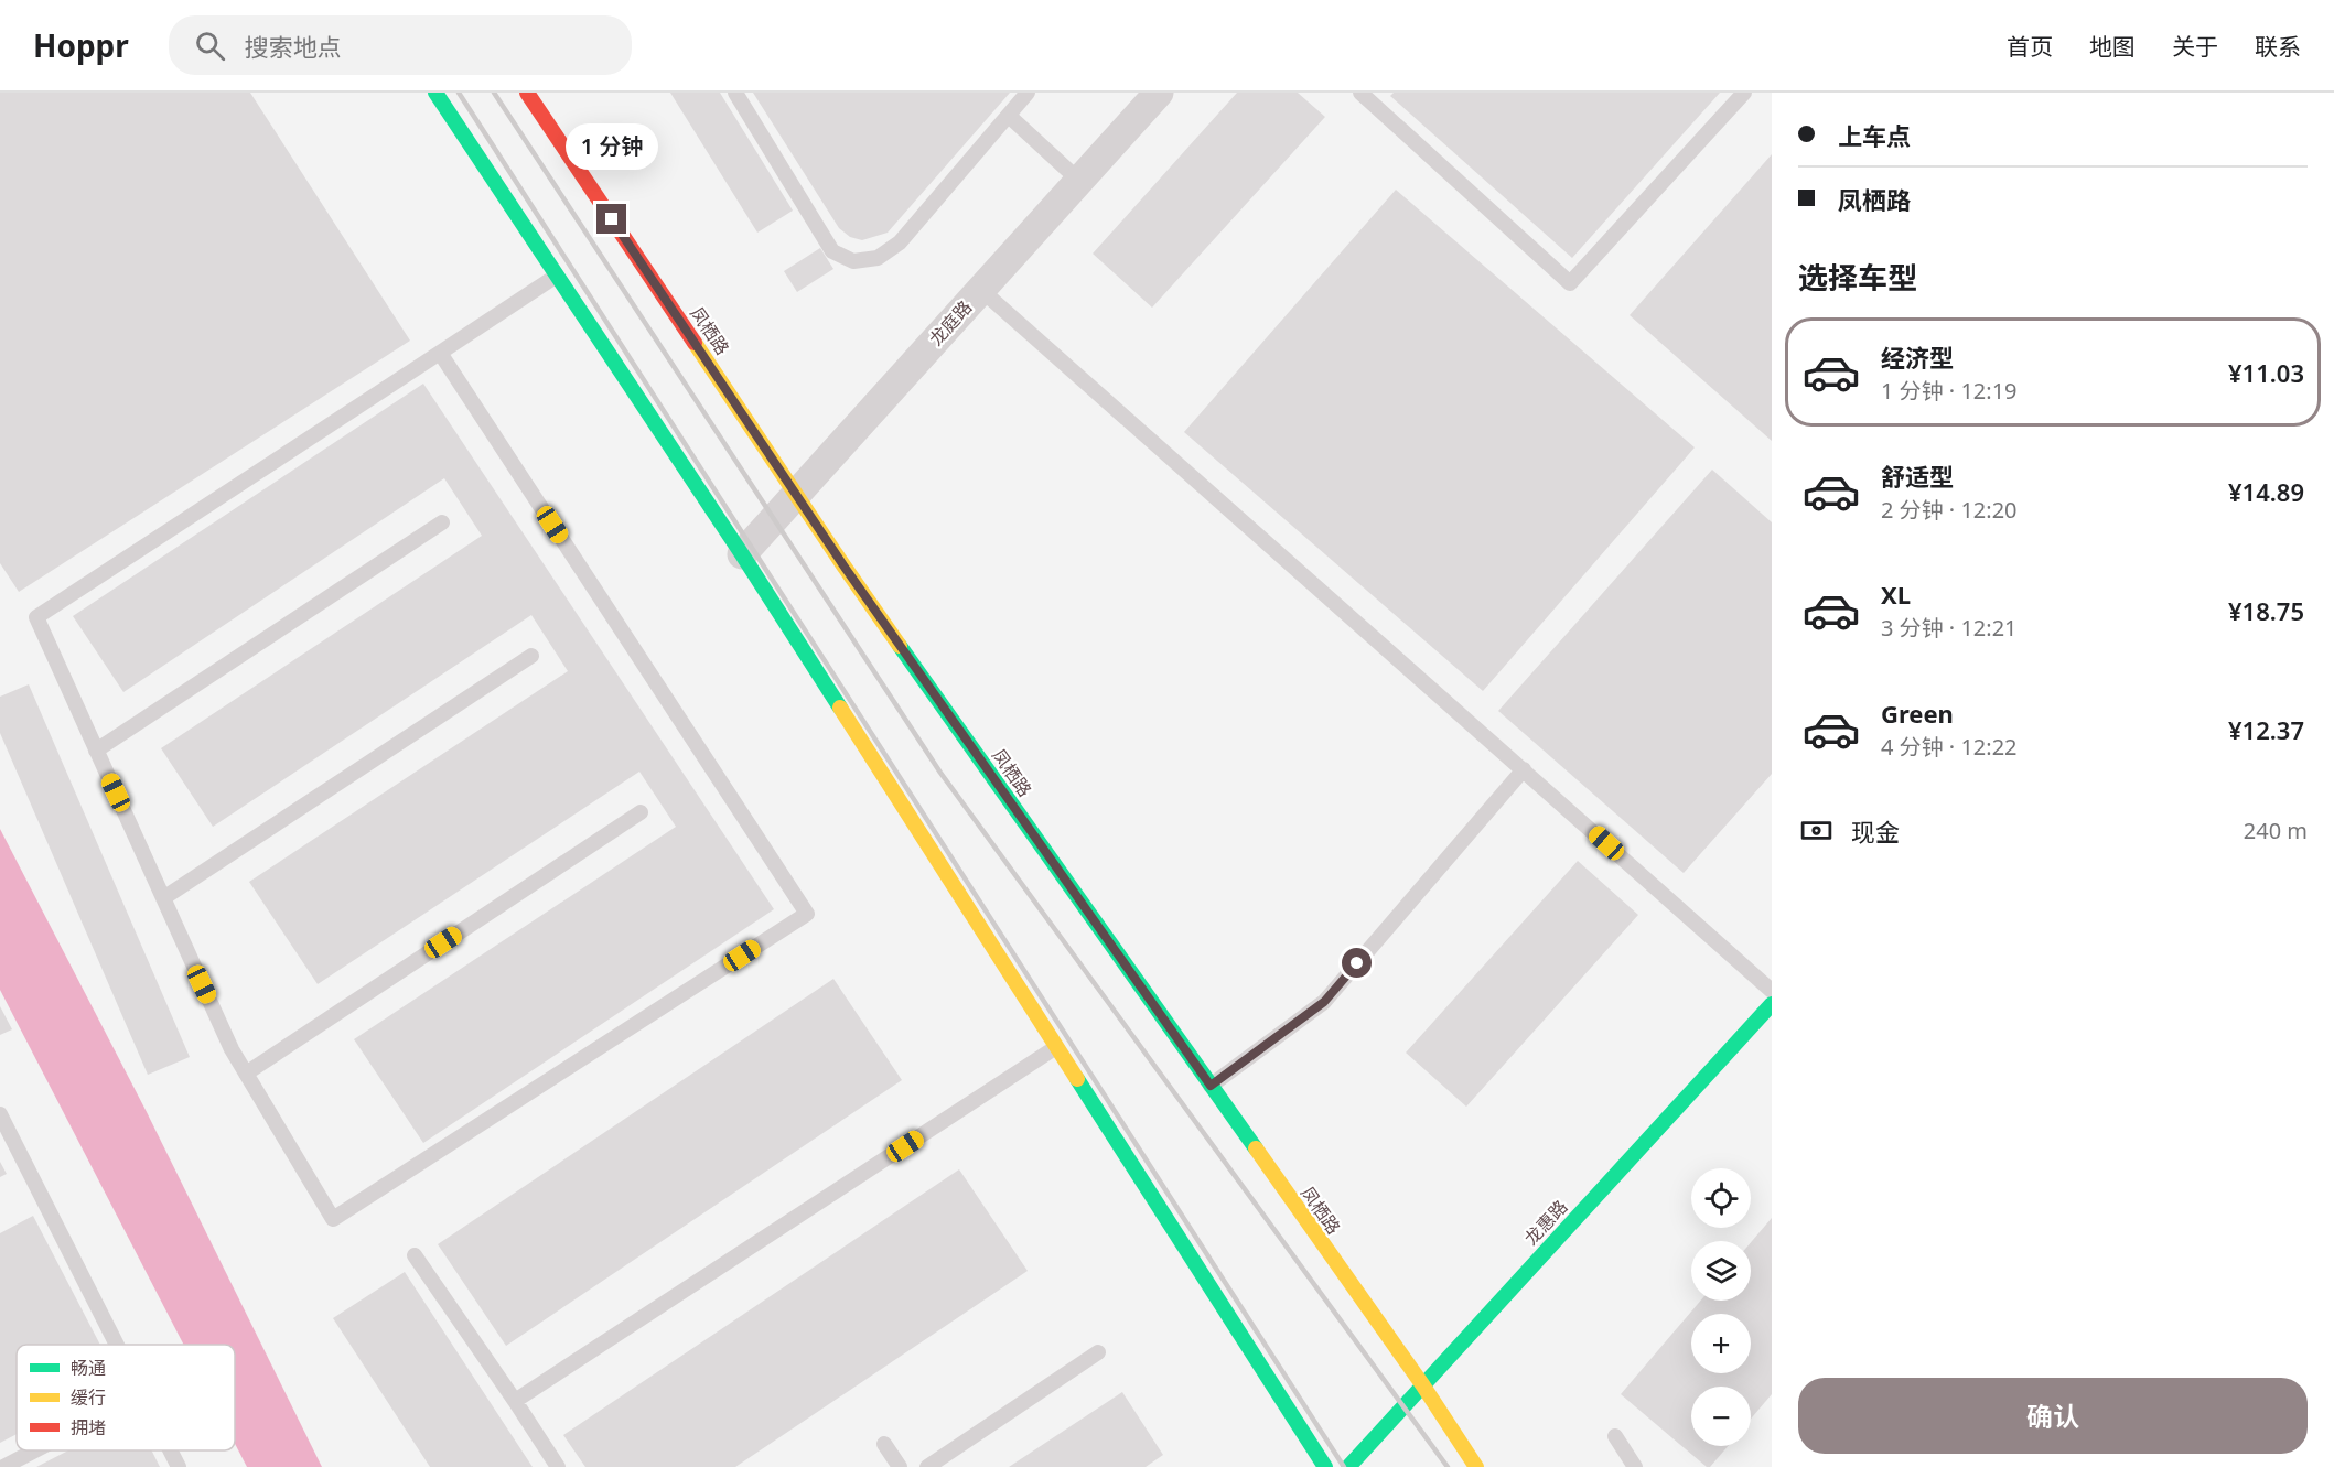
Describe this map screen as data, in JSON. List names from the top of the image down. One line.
{"streets":{"main road":["凤栖路","龙惠路"],"street":["龙庭路"]},"crossings":[["龙庭路","凤栖路"],["凤栖路","龙惠路"]],"legend":["畅通","缓行","拥堵"],"page":{"header":"Hoppr","search":"搜索地点","nav":["首页","地图","关于","联系"],"banner":["上车点","凤栖路"],"bubble":"1 分钟","heading":"选择车型","list":[{"name":"经济型","note":"1 分钟 · 12:19","value":"¥11.03"},{"name":"舒适型","note":"2 分钟 · 12:20","value":"¥14.89"},{"name":"XL","note":"3 分钟 · 12:21","value":"¥18.75"},{"name":"Green","note":"4 分钟 · 12:22","value":"¥12.37"}],"pay":["现金","240 m"],"map_buttons":["+","−"],"buttons":"确认"}}
